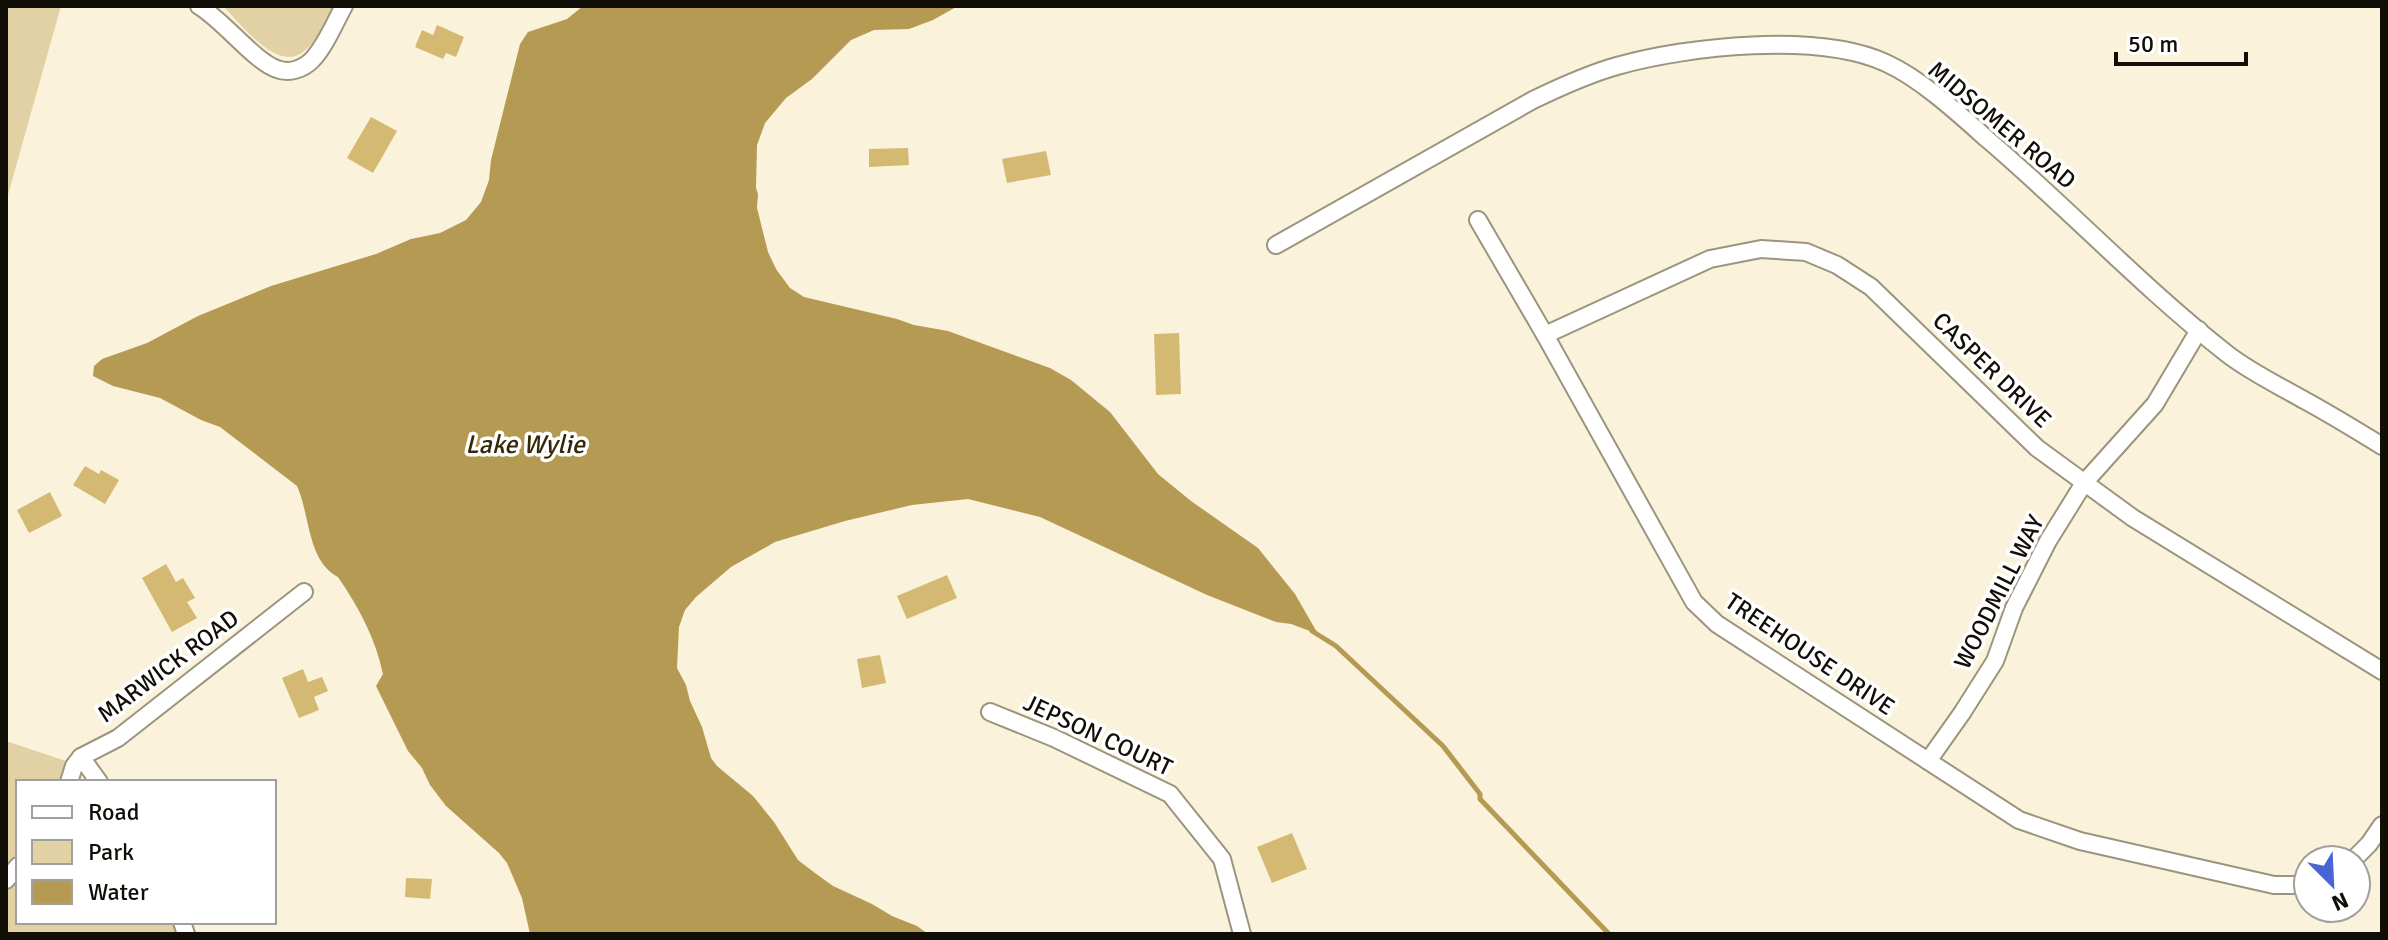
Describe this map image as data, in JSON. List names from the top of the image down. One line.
{"streets":{"street":["MIDSOMER ROAD","CASPER DRIVE","WOODMILL WAY","TREEHOUSE DRIVE","MARWICK ROAD","JEPSON COURT"]},"crossings":[["MIDSOMER ROAD","WOODMILL WAY"],["CASPER DRIVE","WOODMILL WAY"],["CASPER DRIVE","TREEHOUSE DRIVE"],["WOODMILL WAY","TREEHOUSE DRIVE"]],"water":["Lake Wylie"],"legend":["Road","Park","Water"],"scale_bar":"50 m","north":"bottom right"}
